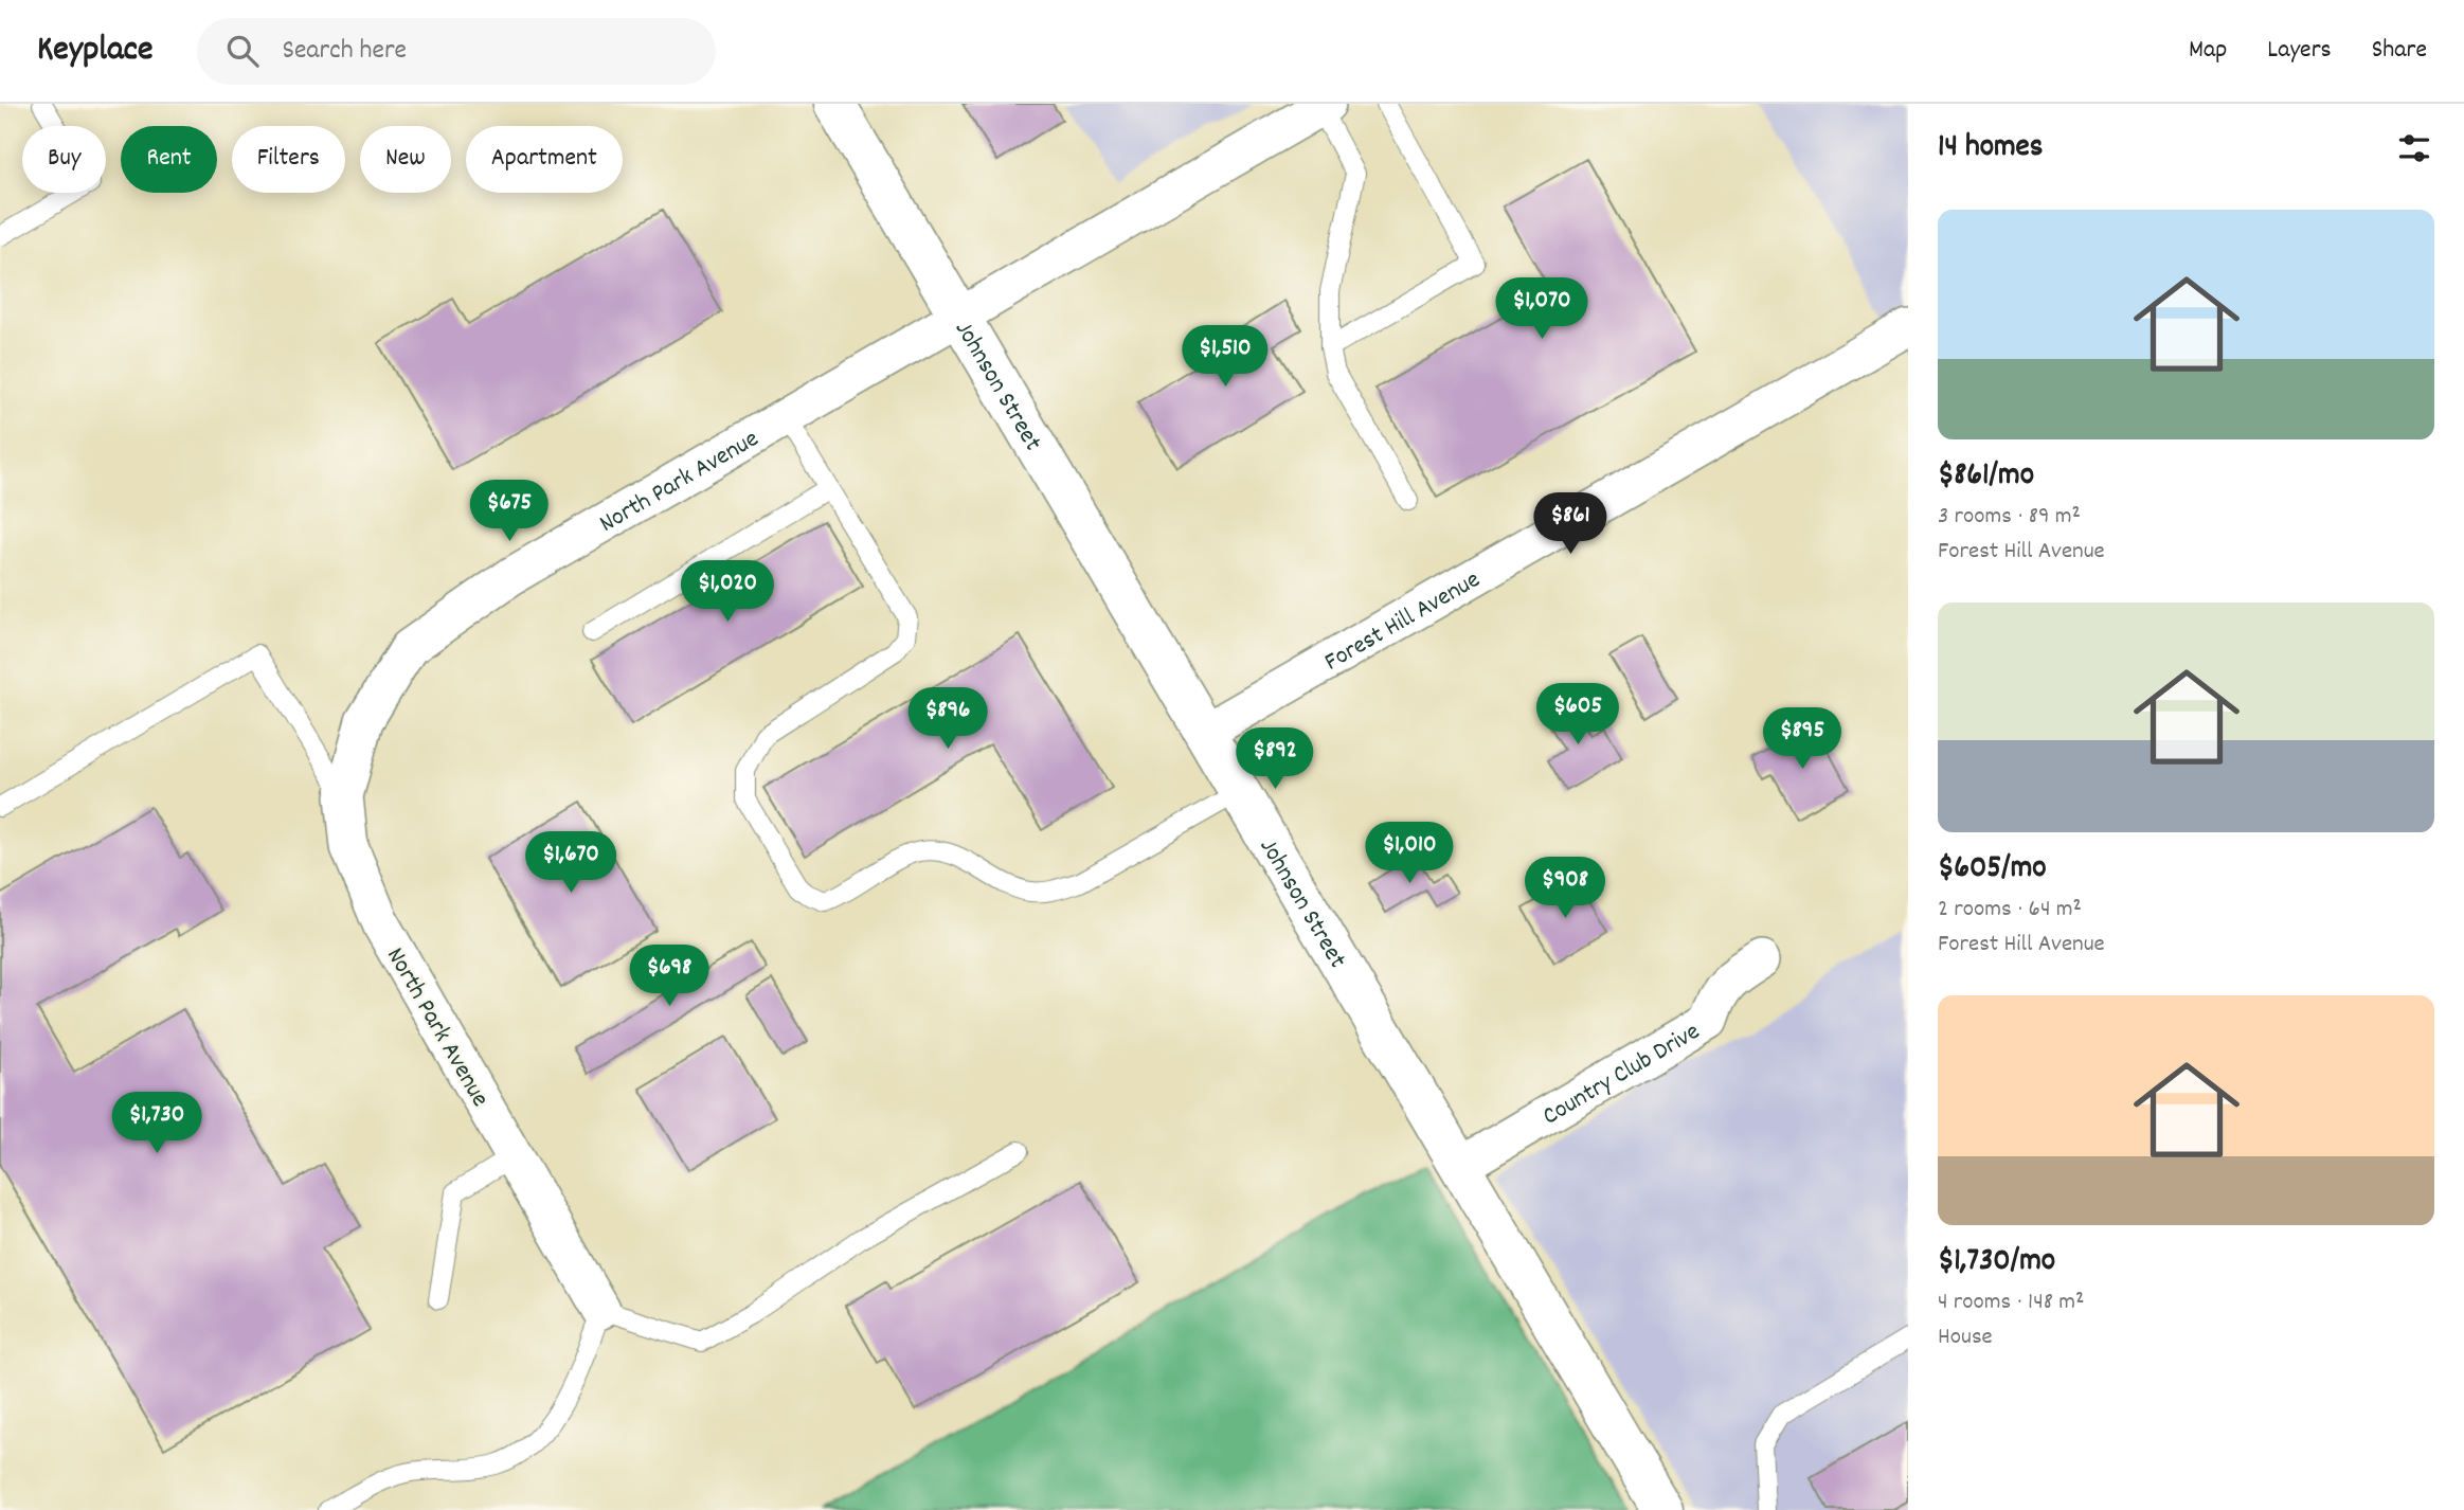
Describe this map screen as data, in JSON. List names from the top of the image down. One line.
{"streets":{"street":["Johnson Street","North Park Avenue","Forest Hill Avenue","Country Club Drive"]},"crossings":[["Johnson Street","North Park Avenue"],["Johnson Street","Forest Hill Avenue"],["Johnson Street","Country Club Drive"]],"page":{"header":"Keyplace","search":"Search here","nav":["Map","Layers","Share"],"heading":"14 homes","chip":["Buy","Rent","Filters","New","Apartment"],"list":[{"name":"$861/mo","note":"3 rooms · 89 m² · Forest Hill Avenue"},{"name":"$605/mo","note":"2 rooms · 64 m² · Forest Hill Avenue"},{"name":"$1,730/mo","note":"4 rooms · 148 m² · House"}],"price":["$1,070","$1,510","$675","$861","$1,020","$605","$896","$895","$892","$1,010","$1,670","$908","$698","$1,730"]}}
